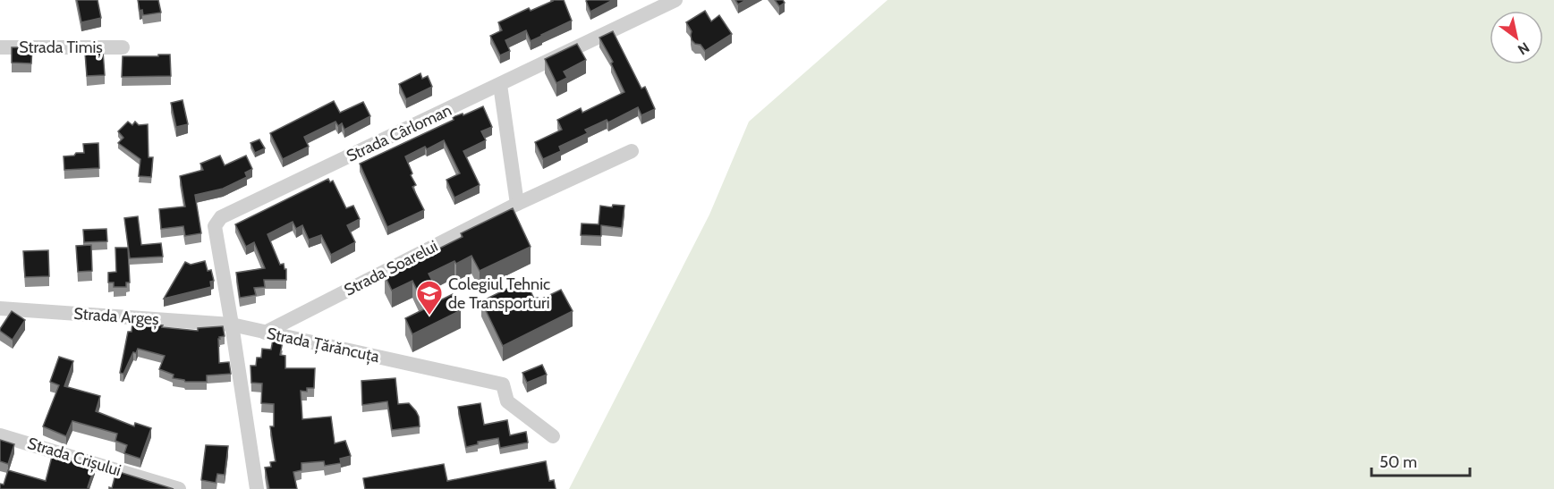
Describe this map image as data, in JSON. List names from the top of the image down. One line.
{"streets":{"street":["Strada Timiș","Strada Cârloman","Strada Soarelui","Strada Argeș","Strada Țărăncuța","Strada Crișului"]},"crossings":[["Strada Cârloman","Strada Argeș"],["Strada Cârloman","Strada Țărăncuța"],["Strada Soarelui","Strada Țărăncuța"],["Strada Argeș","Strada Țărăncuța"]],"places":{"school or university":["Colegiul Tehnic de Transporturi"]},"scale_bar":"50 m","north":"bottom right"}
